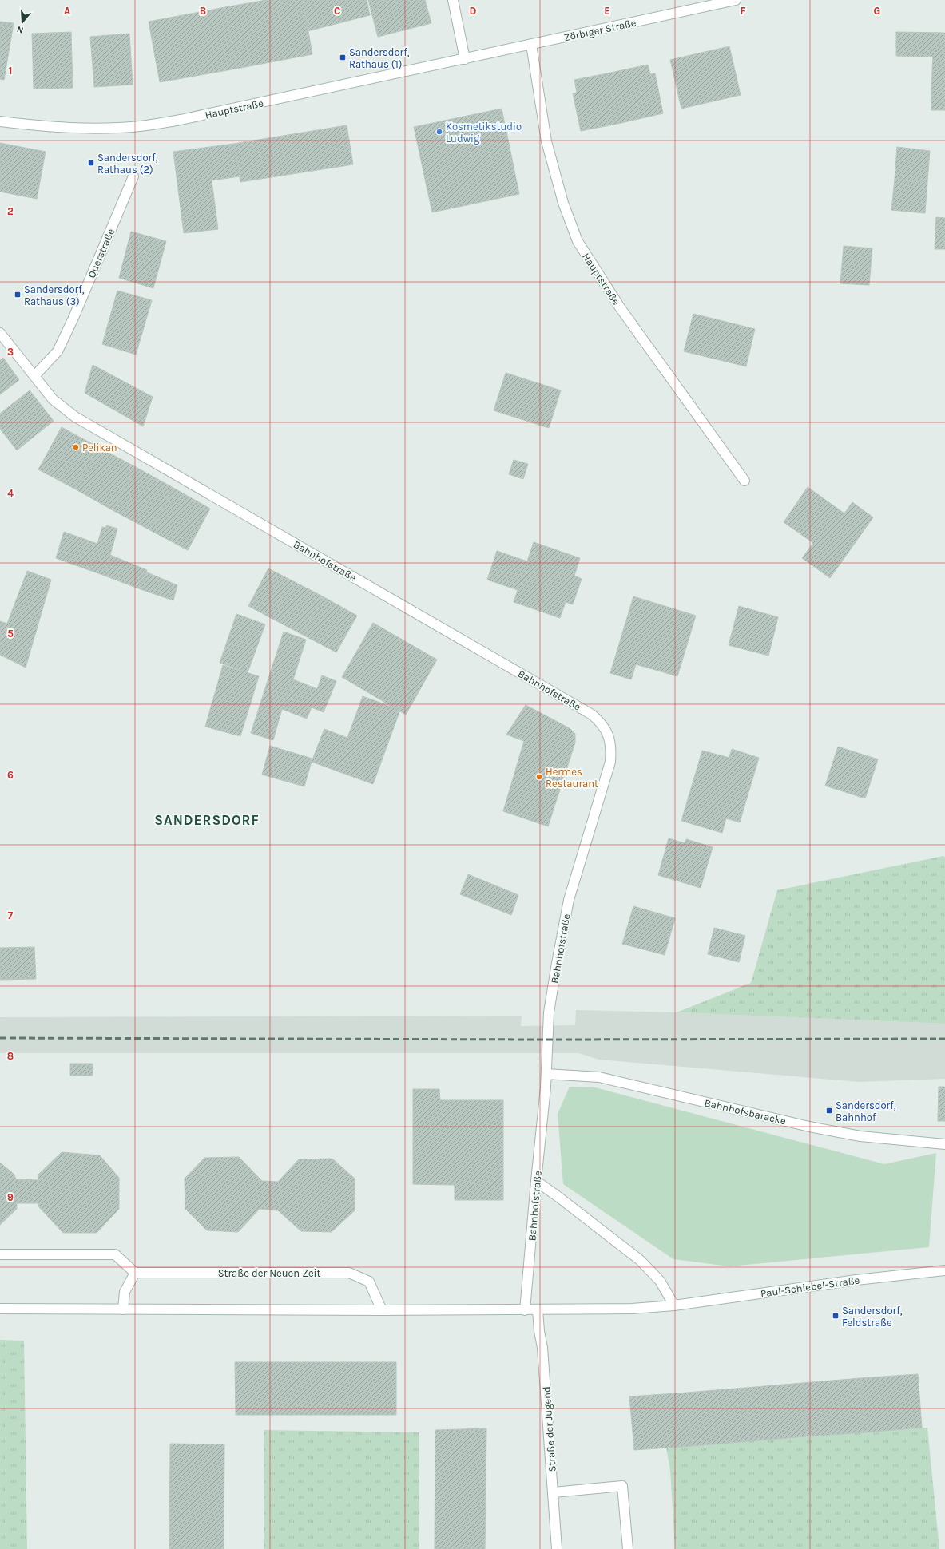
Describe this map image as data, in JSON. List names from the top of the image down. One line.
{"streets":{"street":["Zörbiger Straße","Hauptstraße","Querstraße","Bahnhofstraße","Bahnhofsbaracke","Straße der Neuen Zeit","Paul-Schiebel-Straße","Straße der Jugend"]},"crossings":[["Zörbiger Straße","Hauptstraße"],["Querstraße","Bahnhofstraße"],["Bahnhofstraße","Bahnhofsbaracke"],["Paul-Schiebel-Straße","Straße der Jugend"]],"districts":["SANDERSDORF"],"places":{"transit":["Sandersdorf, Rathaus (1)","Sandersdorf, Rathaus (2)","Sandersdorf, Rathaus (3)","Sandersdorf, Bahnhof","Sandersdorf, Feldstraße"],"other":["Kosmetikstudio Ludwig","Pelikan","Hermes Restaurant"]},"north":"bottom","grid":{"columns":["A","B","C","D","E","F","G"],"rows":["1","2","3","4","5","6","7","8","9"]}}
